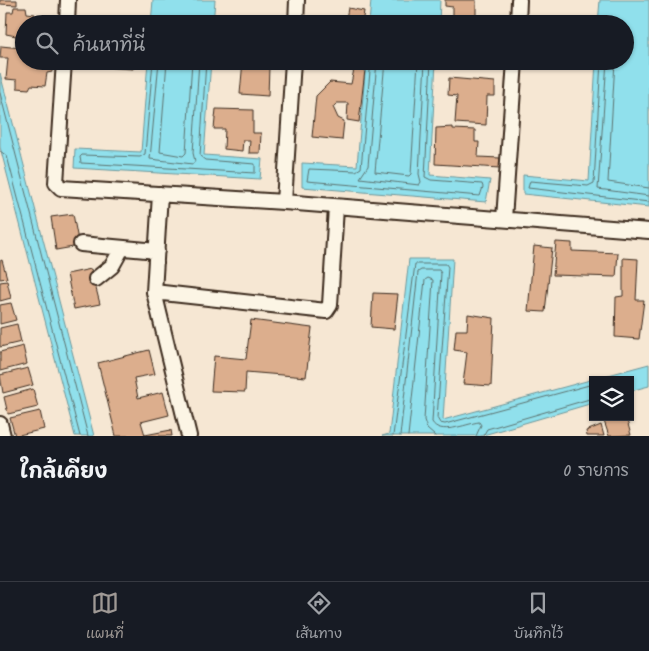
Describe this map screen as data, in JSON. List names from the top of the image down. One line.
{"page":{"search":"ค้นหาที่นี่","heading":["ใกล้เคียง","0 รายการ"],"nav":["แผนที่","เส้นทาง","บันทึกไว้"]}}
